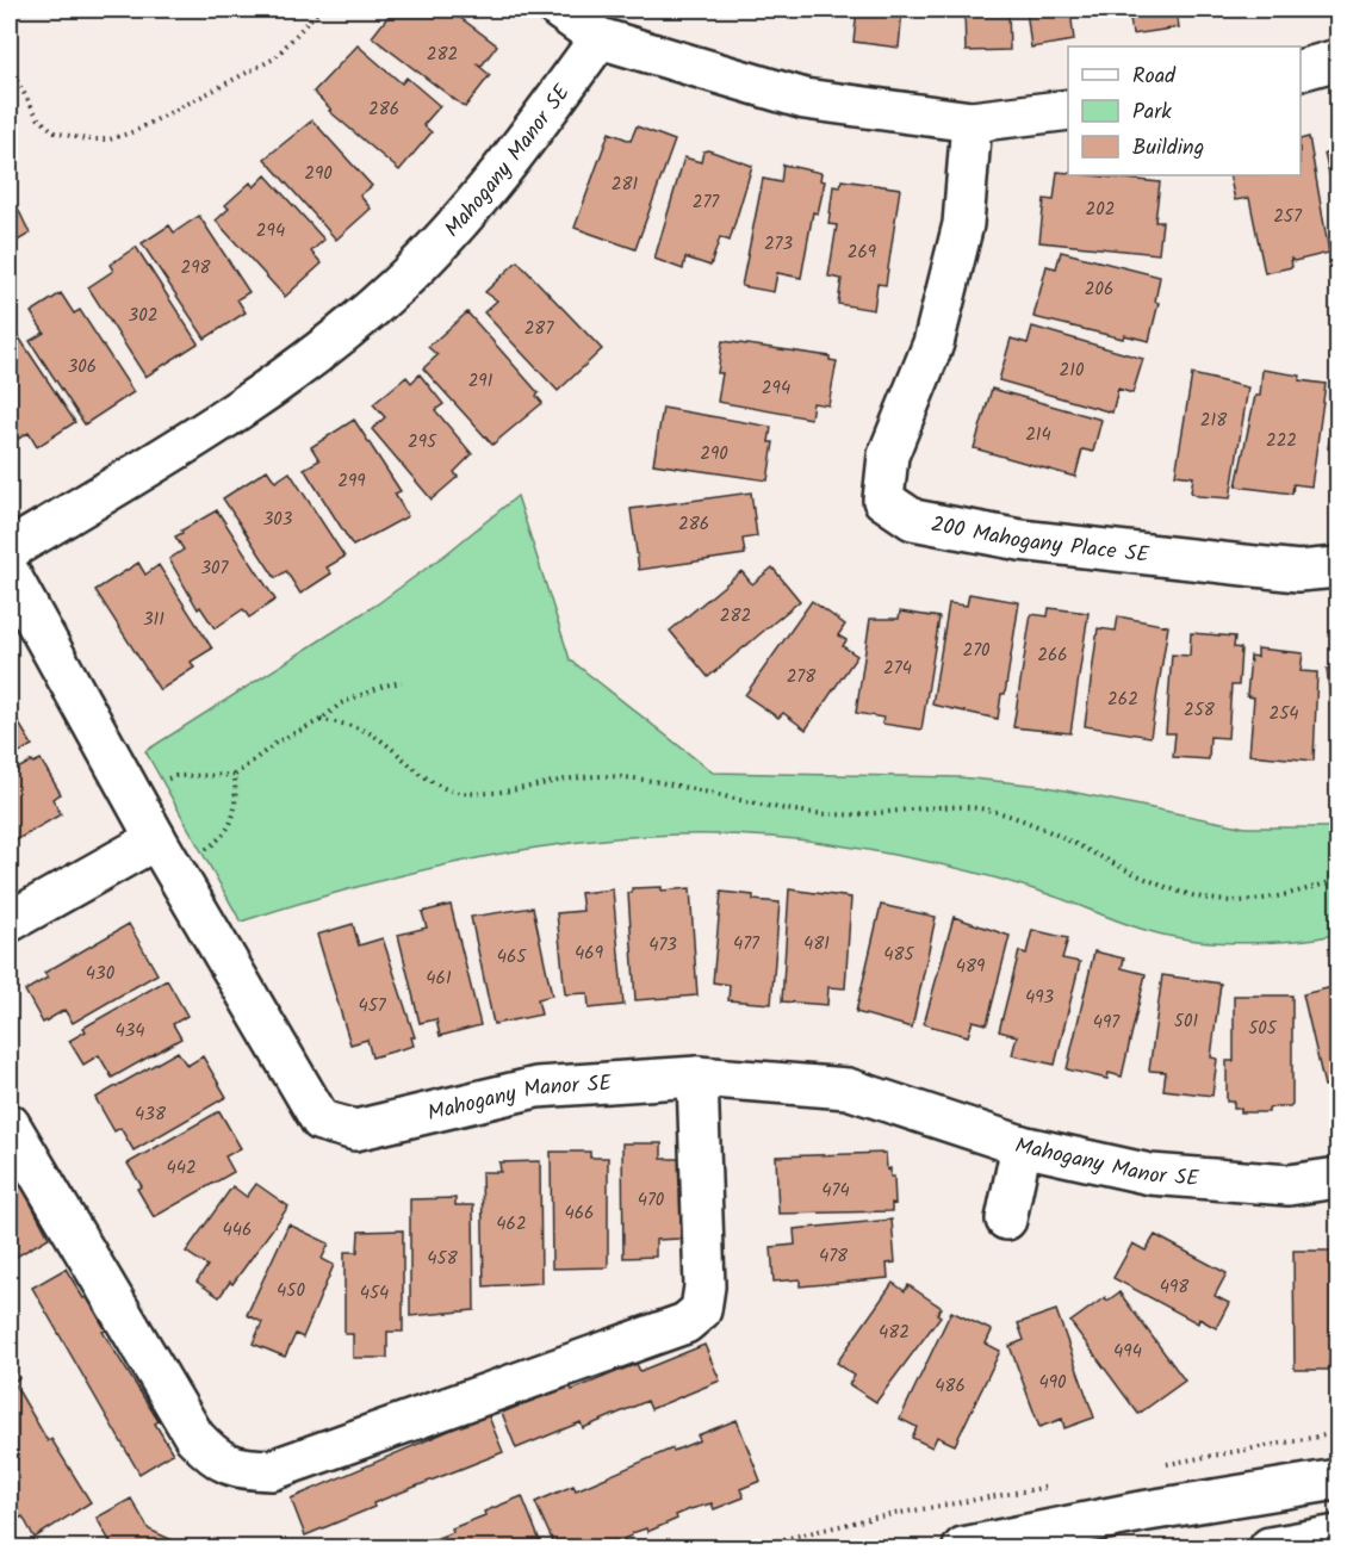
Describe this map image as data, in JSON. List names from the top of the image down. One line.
{"streets":{"street":["Mahogany Manor SE","200 Mahogany Place SE"]},"house_numbers":["282","286","290","281","277","202","257","294","273","269","298","206","302","287","306","210","291","294","218","214","222","295","290","299","303","286","307","282","311","270","266","274","278","262","258","254","477","481","473","469","485","465","489","430","461","493","457","501","497","505","434","438","442","474","470","466","462","446","478","458","498","450","454","482","494","490","486"],"legend":["Road","Park","Building"]}
